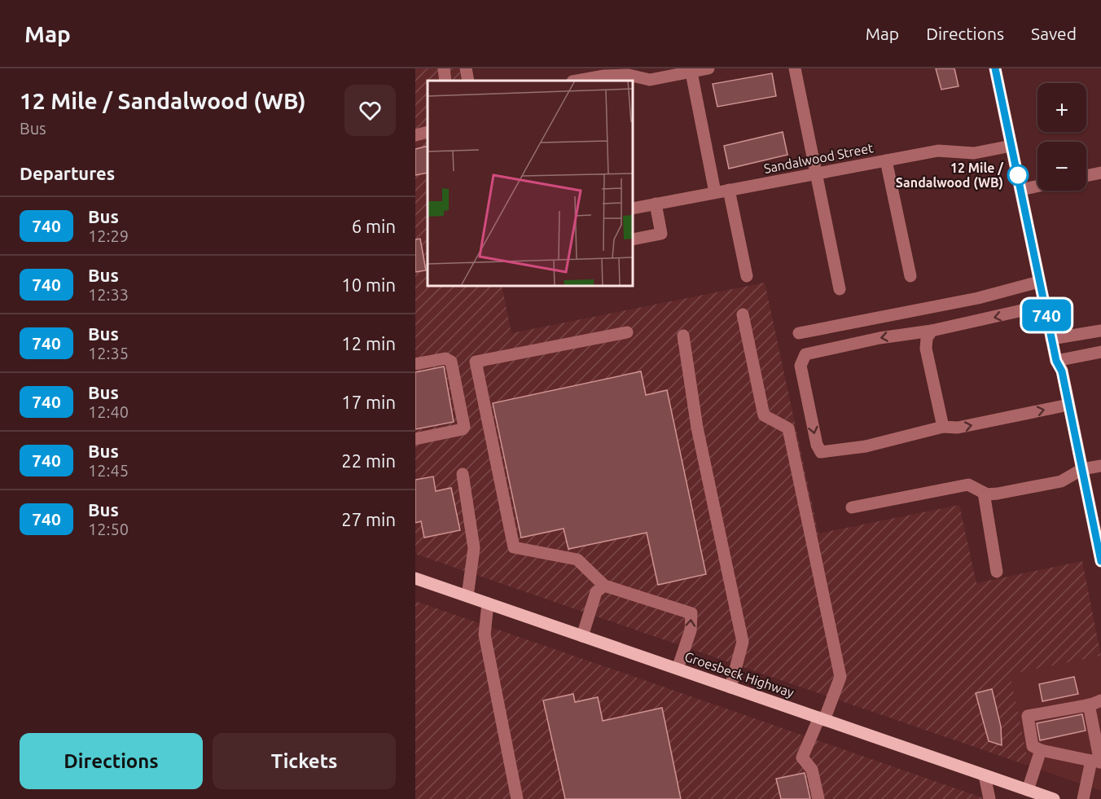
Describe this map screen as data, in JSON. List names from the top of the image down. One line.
{"streets":{"main road":["Groesbeck Highway"],"street":["Sandalwood Street"]},"places":["12 Mile / Sandalwood (WB)"],"lines":["bus line 740"],"page":{"header":"Map","nav":["Map","Directions","Saved"],"heading":[["12 Mile / Sandalwood (WB)","Bus"],"Departures"],"on_map":"740","map_buttons":["+","−"],"list":[{"mark":"740","name":"Bus","note":"12:29","value":"6 min"},{"mark":"740","name":"Bus","note":"12:33","value":"10 min"},{"mark":"740","name":"Bus","note":"12:35","value":"12 min"},{"mark":"740","name":"Bus","note":"12:40","value":"17 min"},{"mark":"740","name":"Bus","note":"12:45","value":"22 min"},{"mark":"740","name":"Bus","note":"12:50","value":"27 min"}],"buttons":["Directions","Tickets"]}}
